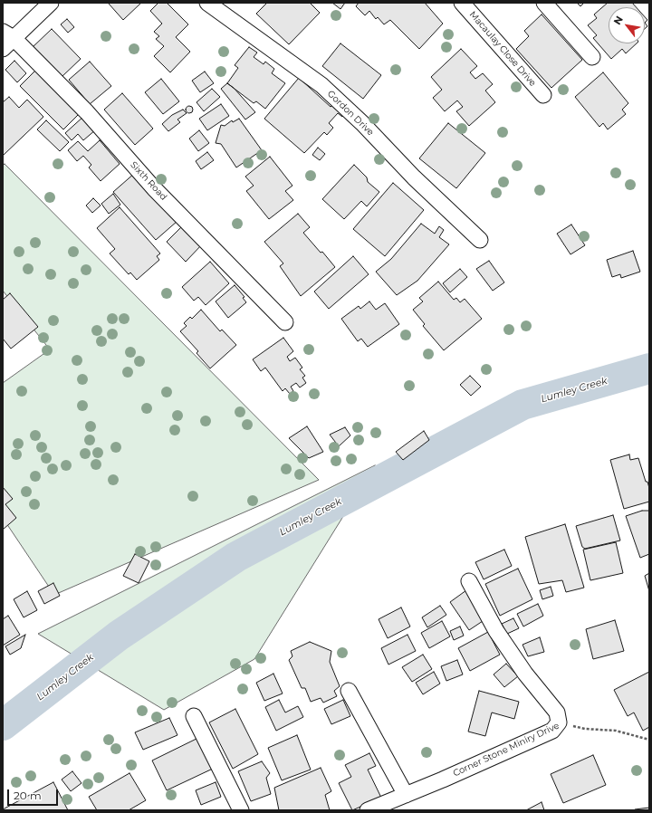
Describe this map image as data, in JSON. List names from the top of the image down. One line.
{"streets":{"street":["Macaulay Close Drive","Gordon Drive","Sixth Road","Corner Stone Miniry Drive"]},"water":["Lumley Creek"],"scale_bar":"20 m","north":"top left"}
